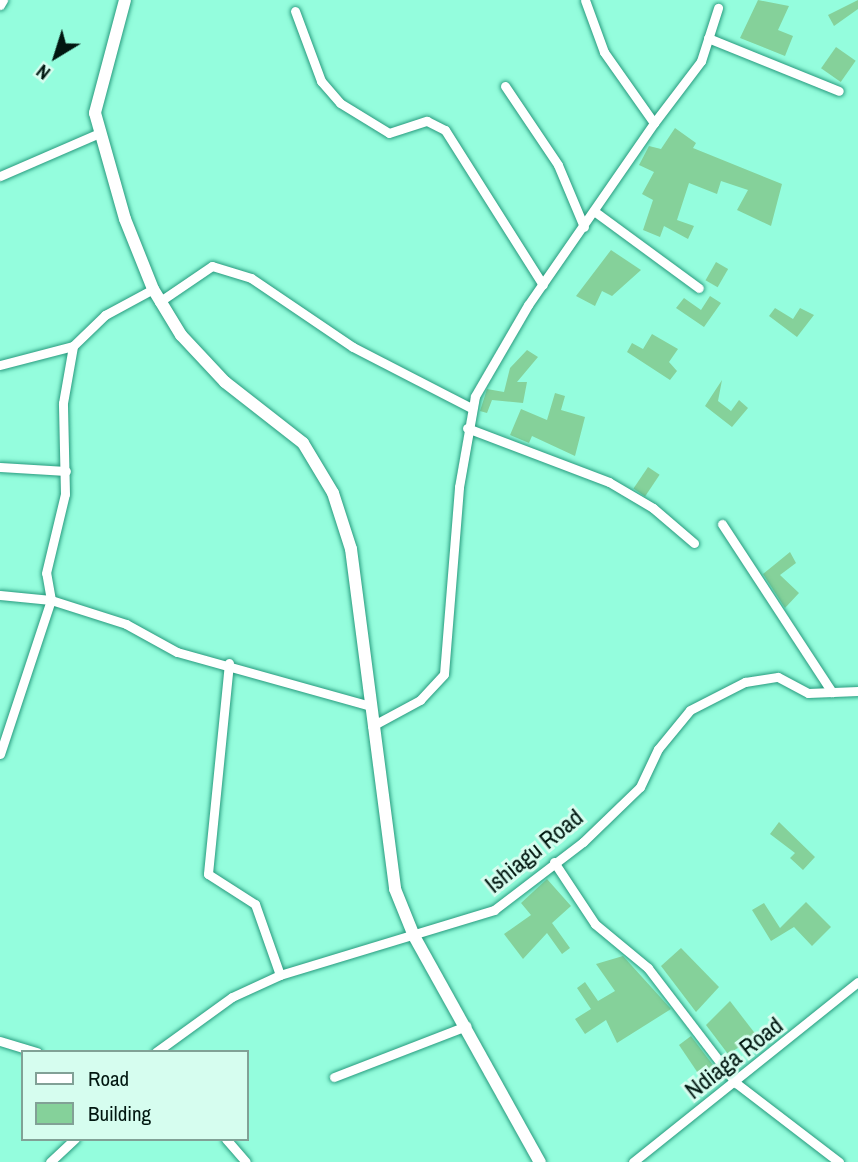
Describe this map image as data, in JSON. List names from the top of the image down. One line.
{"streets":{"street":["Ishiagu Road","Ndiaga Road"]},"legend":["Road","Building"],"north":"bottom left"}
